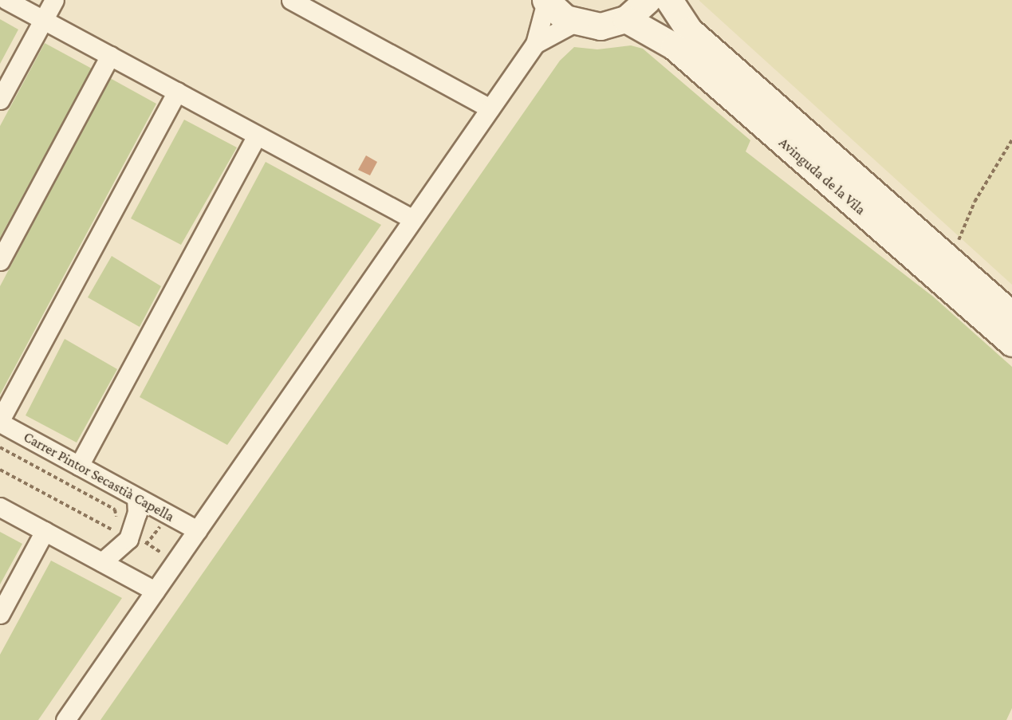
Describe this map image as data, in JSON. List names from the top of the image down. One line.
{"streets":{"street":["Avinguda de la Vila","Carrer Pintor Secastià Capella"]}}
